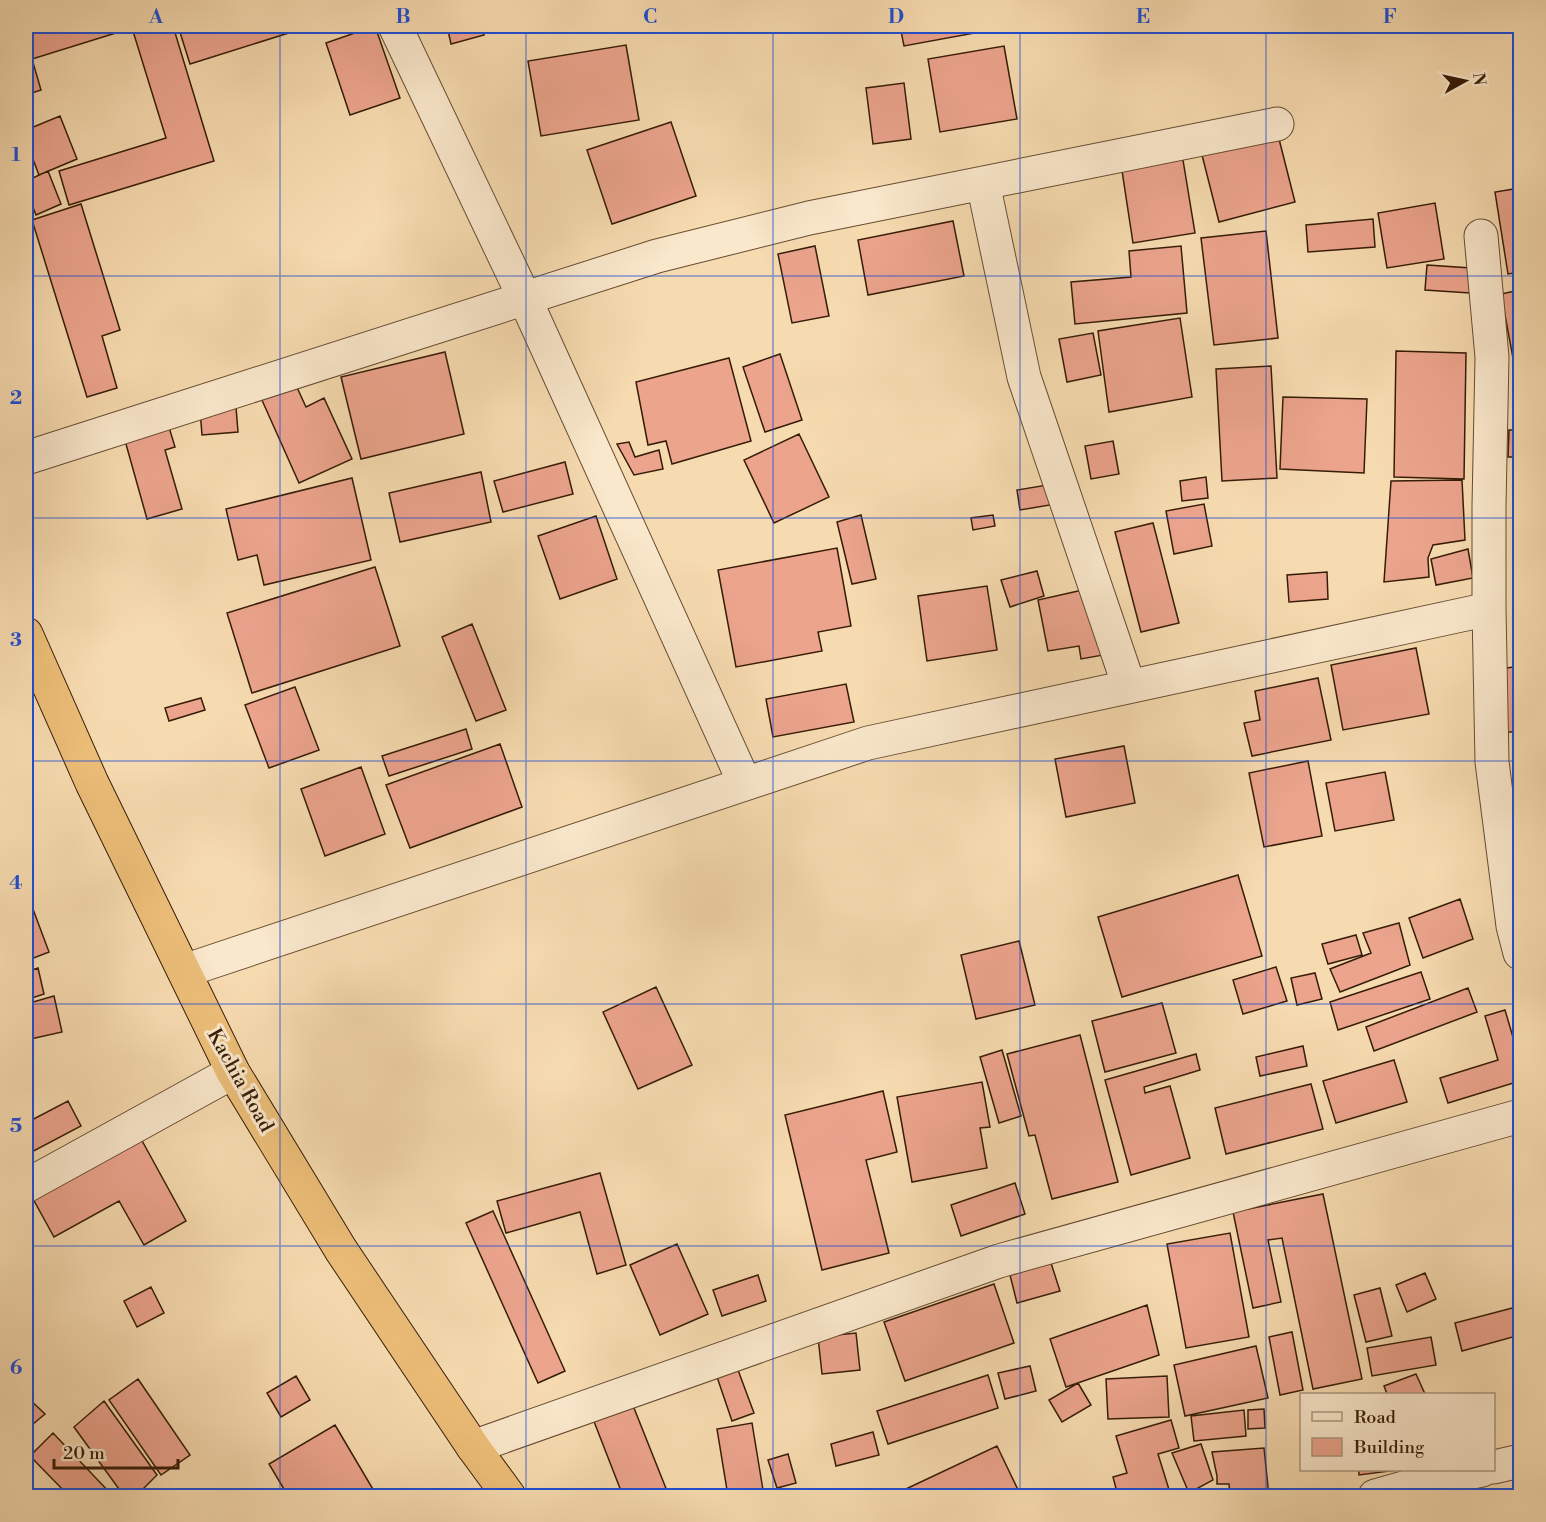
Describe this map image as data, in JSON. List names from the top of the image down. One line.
{"streets":{"highway":["Kachia Road"]},"legend":["Road","Building"],"scale_bar":"20 m","north":"right","grid":{"columns":["A","B","C","D","E","F"],"rows":["1","2","3","4","5","6"]}}
